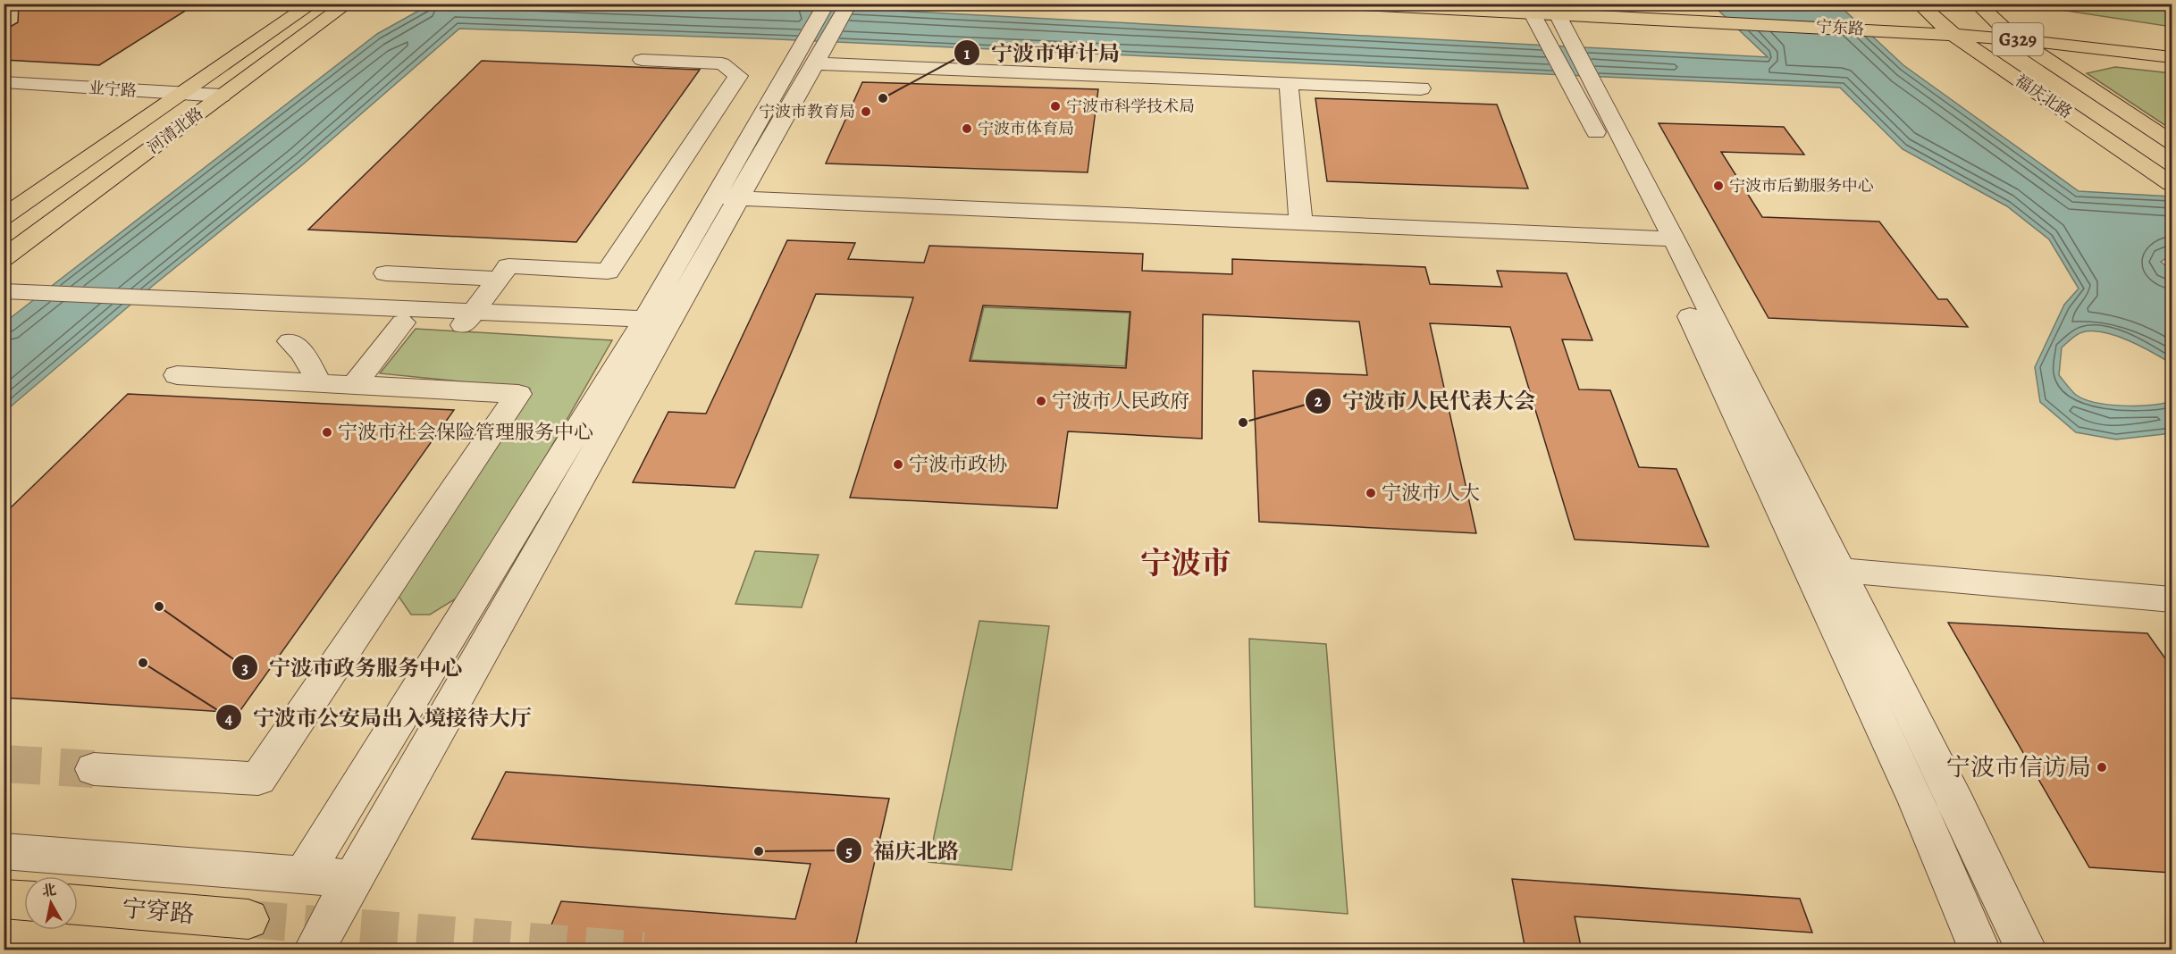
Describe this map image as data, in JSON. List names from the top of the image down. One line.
{"streets":{"main road":["宁东路","G329","福庆北路","河清北路","宁穿路"],"street":["业宁路"]},"crossings":[["宁东路","福庆北路"],["G329","福庆北路"],["业宁路","河清北路"]],"districts":["宁波市"],"places":["宁波市审计局","宁波市科学技术局","宁波市教育局","宁波市体育局","宁波市后勤服务中心","宁波市人民政府","宁波市人民代表大会","宁波市社会保险管理服务中心","宁波市政协","宁波市人大","宁波市政务服务中心","宁波市公安局出入境接待大厅","宁波市信访局","福庆北路"],"north":"top"}
